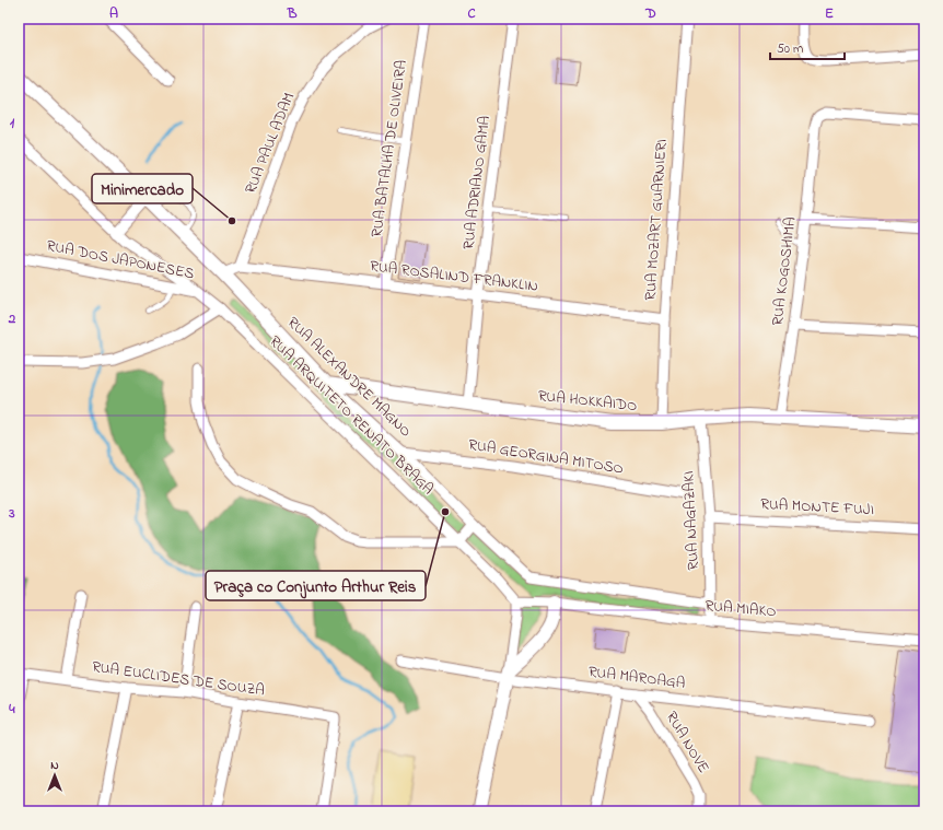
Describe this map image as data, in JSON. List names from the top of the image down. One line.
{"streets":{"street":["RUA PAUL ADAM","RUA BATALHA DE OLIVEIRA","RUA ADRIANO GAMA","RUA MOZART GUARNIERI","RUA DOS JAPONESES","RUA KOGOSHIMA","RUA ROSALIND FRANKLIN","RUA ALEXANDRE MAGNO","RUA HOKKAIDO","RUA ARQUITETO RENATO BRAGA","RUA GEORGINA MITOSO","RUA MONTE FUJI","RUA NAGAZAKI","RUA MIAKO","RUA MAROAGA","RUA EUCLIDES DE SOUZA","RUA NOVE"]},"crossings":[["RUA PAUL ADAM","RUA ROSALIND FRANKLIN"],["RUA BATALHA DE OLIVEIRA","RUA ROSALIND FRANKLIN"],["RUA ADRIANO GAMA","RUA ROSALIND FRANKLIN"],["RUA ADRIANO GAMA","RUA HOKKAIDO"],["RUA MOZART GUARNIERI","RUA ROSALIND FRANKLIN"],["RUA MOZART GUARNIERI","RUA HOKKAIDO"],["RUA DOS JAPONESES","RUA ARQUITETO RENATO BRAGA"],["RUA KOGOSHIMA","RUA HOKKAIDO"],["RUA ALEXANDRE MAGNO","RUA HOKKAIDO"],["RUA ALEXANDRE MAGNO","RUA GEORGINA MITOSO"],["RUA ALEXANDRE MAGNO","RUA NAGAZAKI"],["RUA HOKKAIDO","RUA NAGAZAKI"],["RUA MONTE FUJI","RUA NAGAZAKI"],["RUA NAGAZAKI","RUA MIAKO"],["RUA MAROAGA","RUA NOVE"]],"places":["Minimercado","Praça co Conjunto Arthur Reis"],"scale_bar":"50 m","north":"top","grid":{"columns":["A","B","C","D","E"],"rows":["1","2","3","4"]}}
